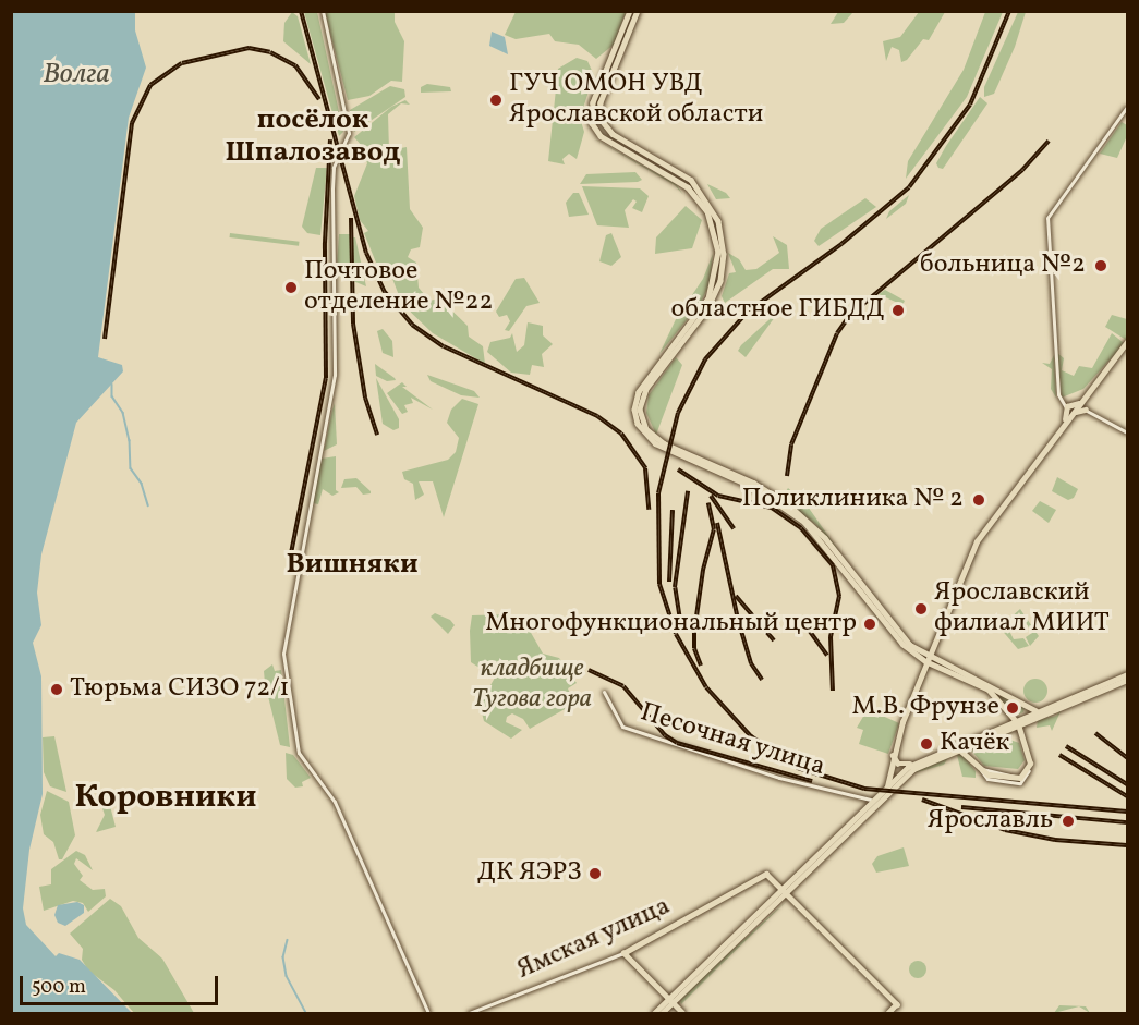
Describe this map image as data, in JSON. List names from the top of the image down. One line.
{"streets":{"main road":["Ямская улица"],"street":["Песочная улица"]},"districts":["посёлок Шпалозавод","Вишняки","Коровники"],"water":["Волга"],"parks":["кладбище Тугова гора"],"places":["ГУЧ ОМОН УВД Ярославской области","больница №2","Почтовое отделение №22","областное ГИБДД","Поликлиника № 2","Ярославский филиал МИИТ","Многофункциональный центр","Тюрьма СИЗО 72/1","М.В. Фрунзе","Качёк","Ярославль","ДК ЯЭРЗ"],"scale_bar":"500 m"}
